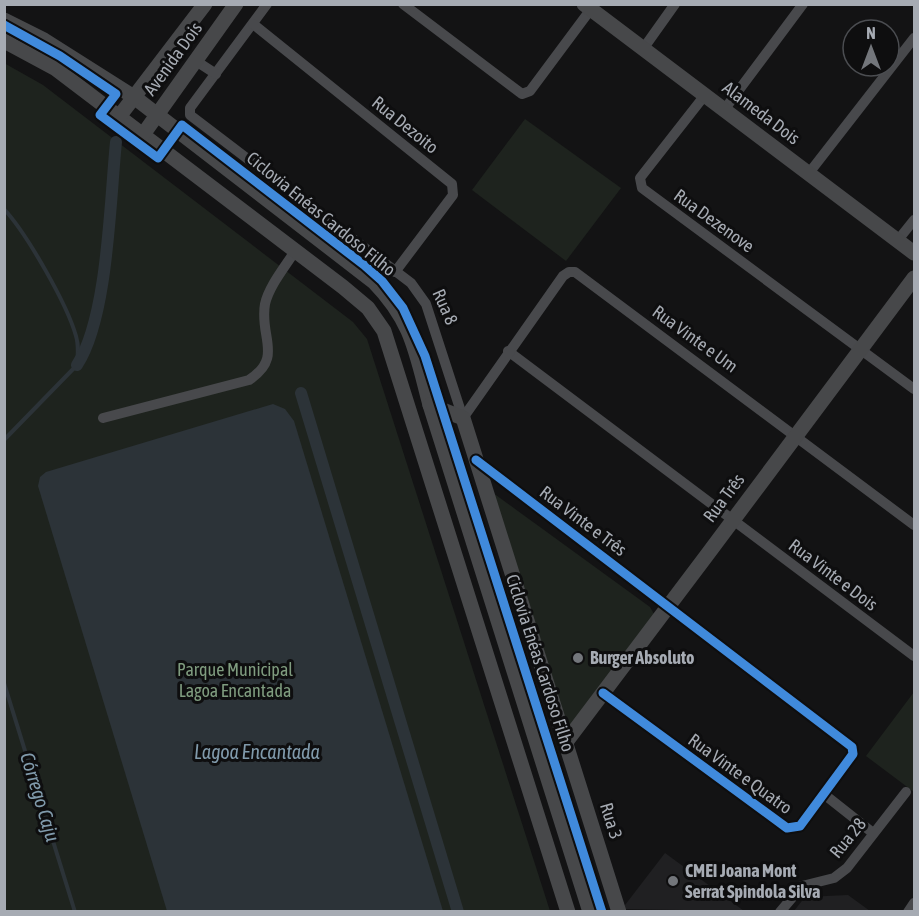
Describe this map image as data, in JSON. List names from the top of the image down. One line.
{"streets":{"main road":["Avenida Dois","Alameda Dois","Rua 8","Rua Três","Rua 3"],"street":["Rua Dezoito","Rua Dezenove","Rua Vinte e Um","Rua Vinte e Três","Rua Vinte e Dois","Rua Vinte e Quatro","Rua 28"],"cycle path":["Ciclovia Enéas Cardoso Filho"]},"crossings":[["Alameda Dois","Rua Dezenove"],["Rua Dezoito","Rua 8"],["Rua Dezenove","Rua Três"],["Rua 8","Rua Três"],["Rua 8","Rua Vinte e Três"],["Rua 8","Rua 3"],["Rua Vinte e Um","Rua Três"],["Rua Três","Rua Vinte e Três"],["Rua Três","Rua Vinte e Dois"],["Rua Três","Rua Vinte e Quatro"],["Rua Três","Rua 3"],["Rua Vinte e Três","Rua Vinte e Quatro"]],"water":["Lagoa Encantada","Córrego Caju"],"parks":["Parque Municipal Lagoa Encantada"],"places":["Burger Absoluto","CMEI Joana Mont Serrat Spindola Silva"],"north":"top"}
